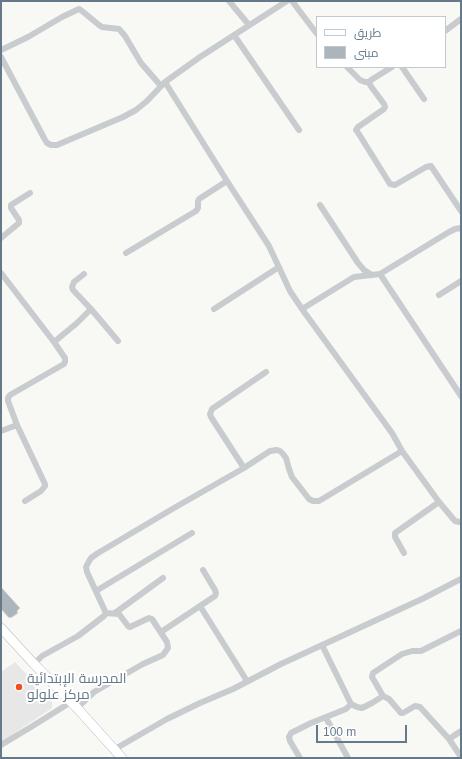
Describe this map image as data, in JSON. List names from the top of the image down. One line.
{"places":["المدرسة الإبتدائية مركز علولو"],"legend":["طريق","مبنى"],"scale_bar":"100 m"}
